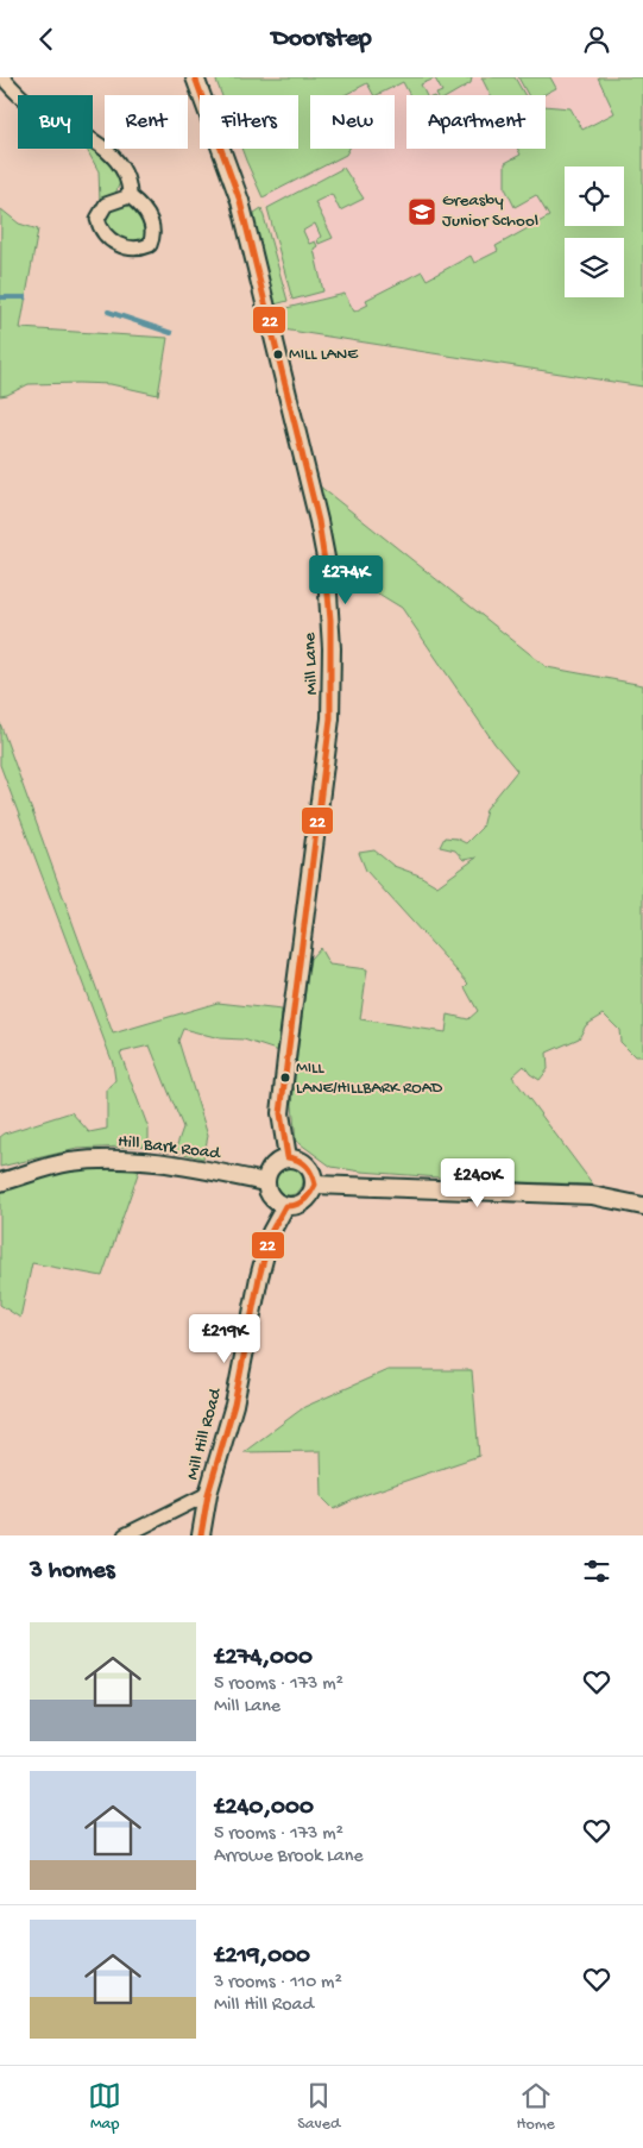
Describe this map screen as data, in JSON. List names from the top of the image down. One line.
{"streets":{"street":["Mill Lane","Hill Bark Road","Mill Hill Road"]},"crossings":[["Mill Lane","Hill Bark Road"],["Mill Lane","Mill Hill Road"],["Hill Bark Road","Mill Hill Road"]],"places":{"school or university":["Greasby Junior School"],"other":["MILL LANE","MILL LANE/HILLBARK ROAD"]},"lines":["transit line 22"],"page":{"header":"Doorstep","chip":["Buy","Rent","Filters","New","Apartment"],"price":["£274K","£240K","£219K"],"heading":"3 homes","list":[{"name":"£274,000","note":"5 rooms · 173 m² · Mill Lane"},{"name":"£240,000","note":"5 rooms · 173 m² · Arrowe Brook Lane"},{"name":"£219,000","note":"3 rooms · 110 m² · Mill Hill Road"}],"tabs":["Map","Saved","Home"]}}
